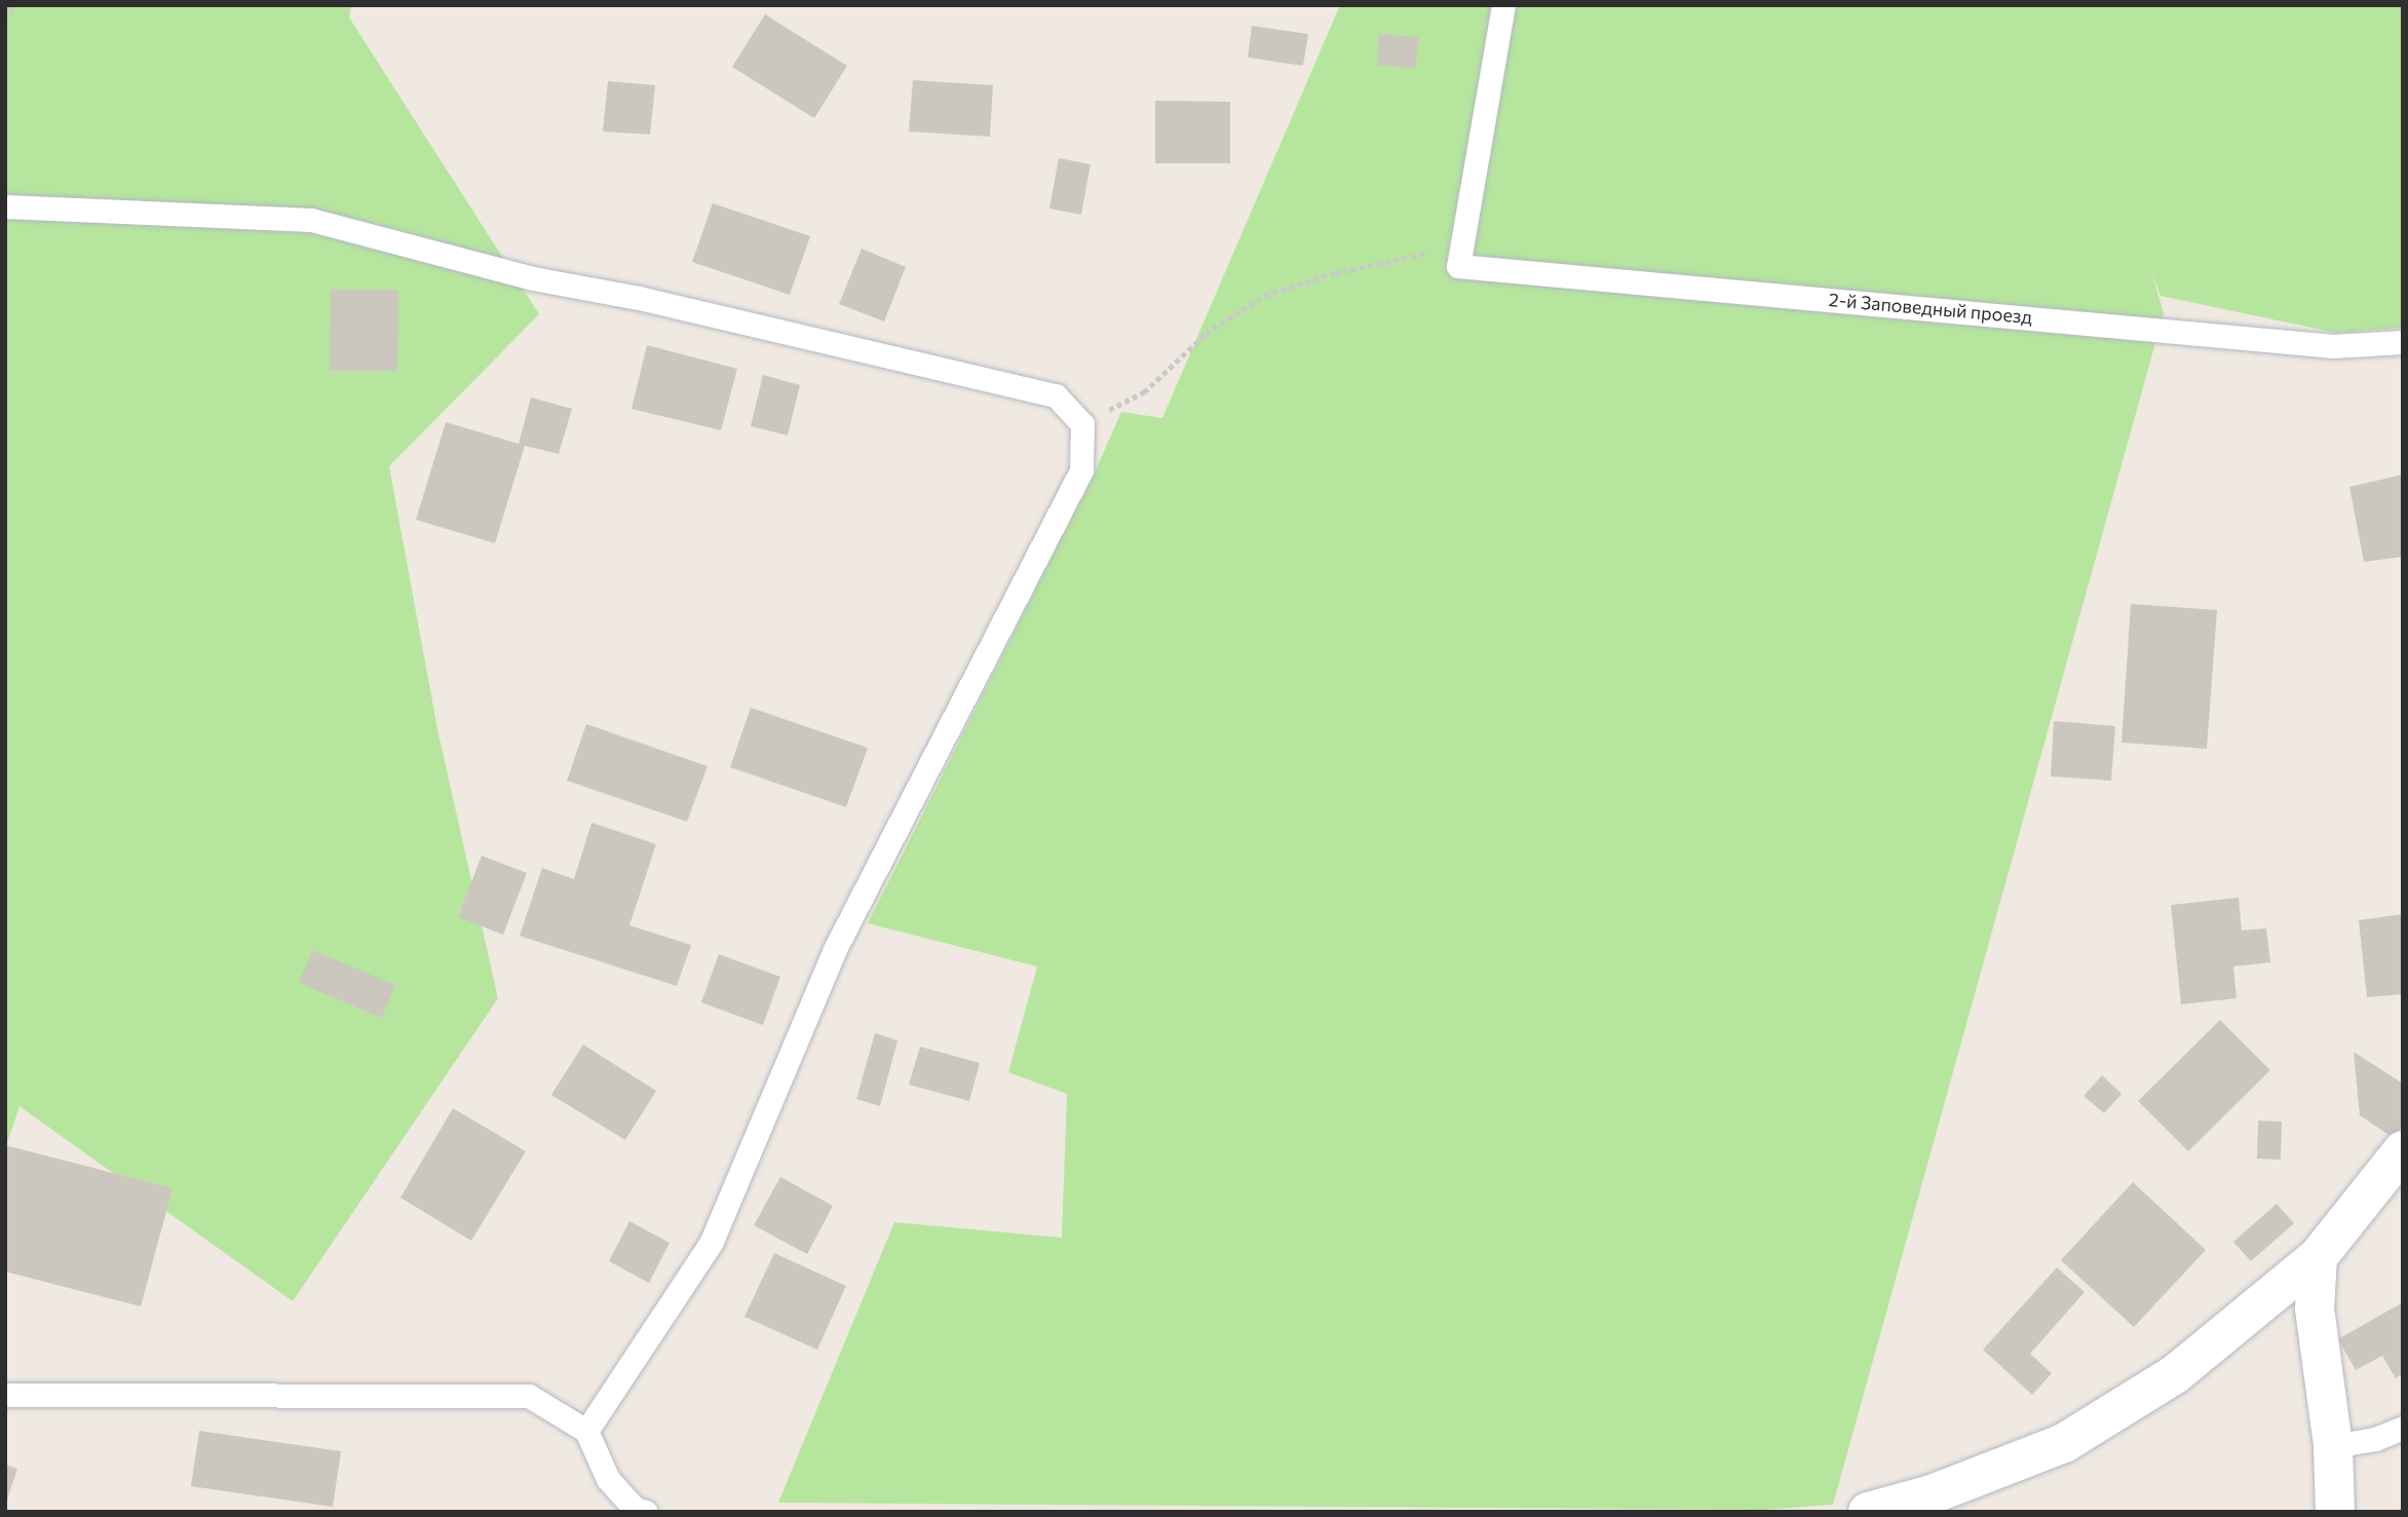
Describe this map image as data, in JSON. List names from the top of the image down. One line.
{"streets":{"lane":["2-й Заповедный проезд"]}}
